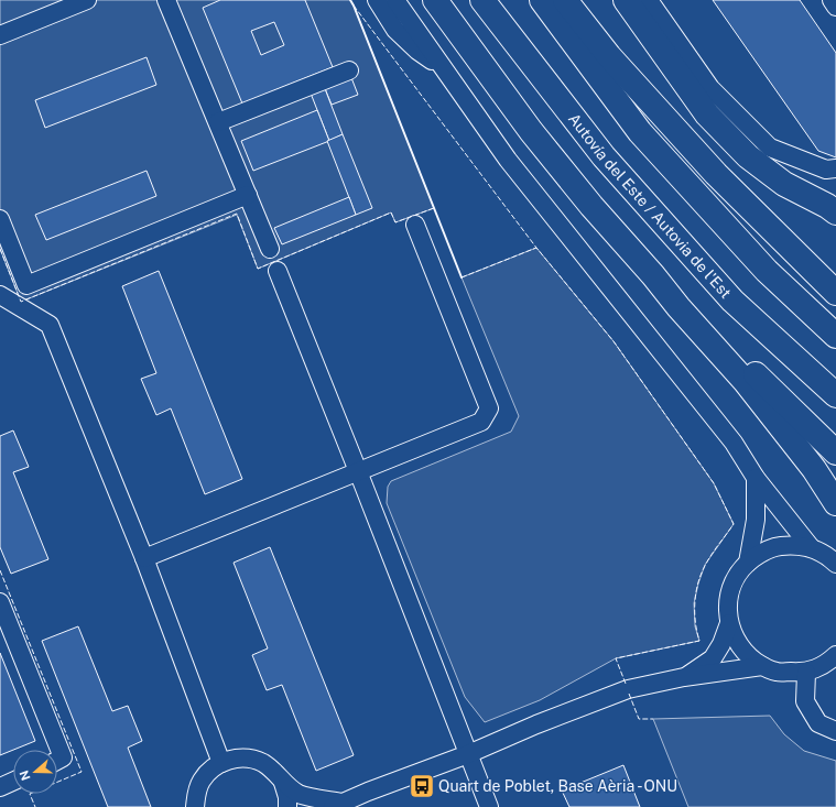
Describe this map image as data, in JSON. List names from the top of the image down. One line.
{"streets":{"main road":["Autovía del Este / Autovia de l'Est"]},"places":{"bus stop":["Quart de Poblet, Base Aèria - ONU"]},"north":"left"}
